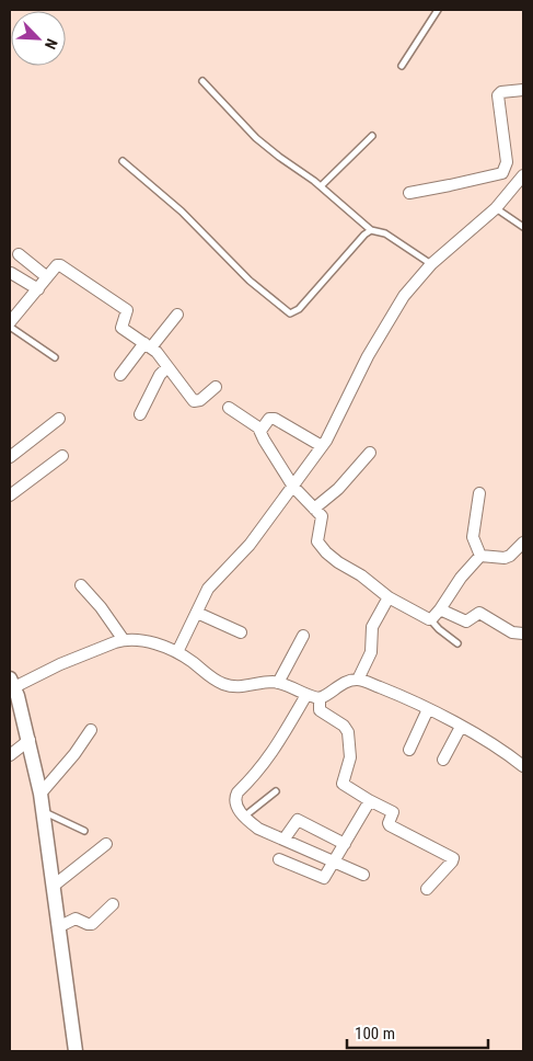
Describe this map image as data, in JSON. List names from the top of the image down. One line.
{"scale_bar":"100 m","north":"bottom right"}
